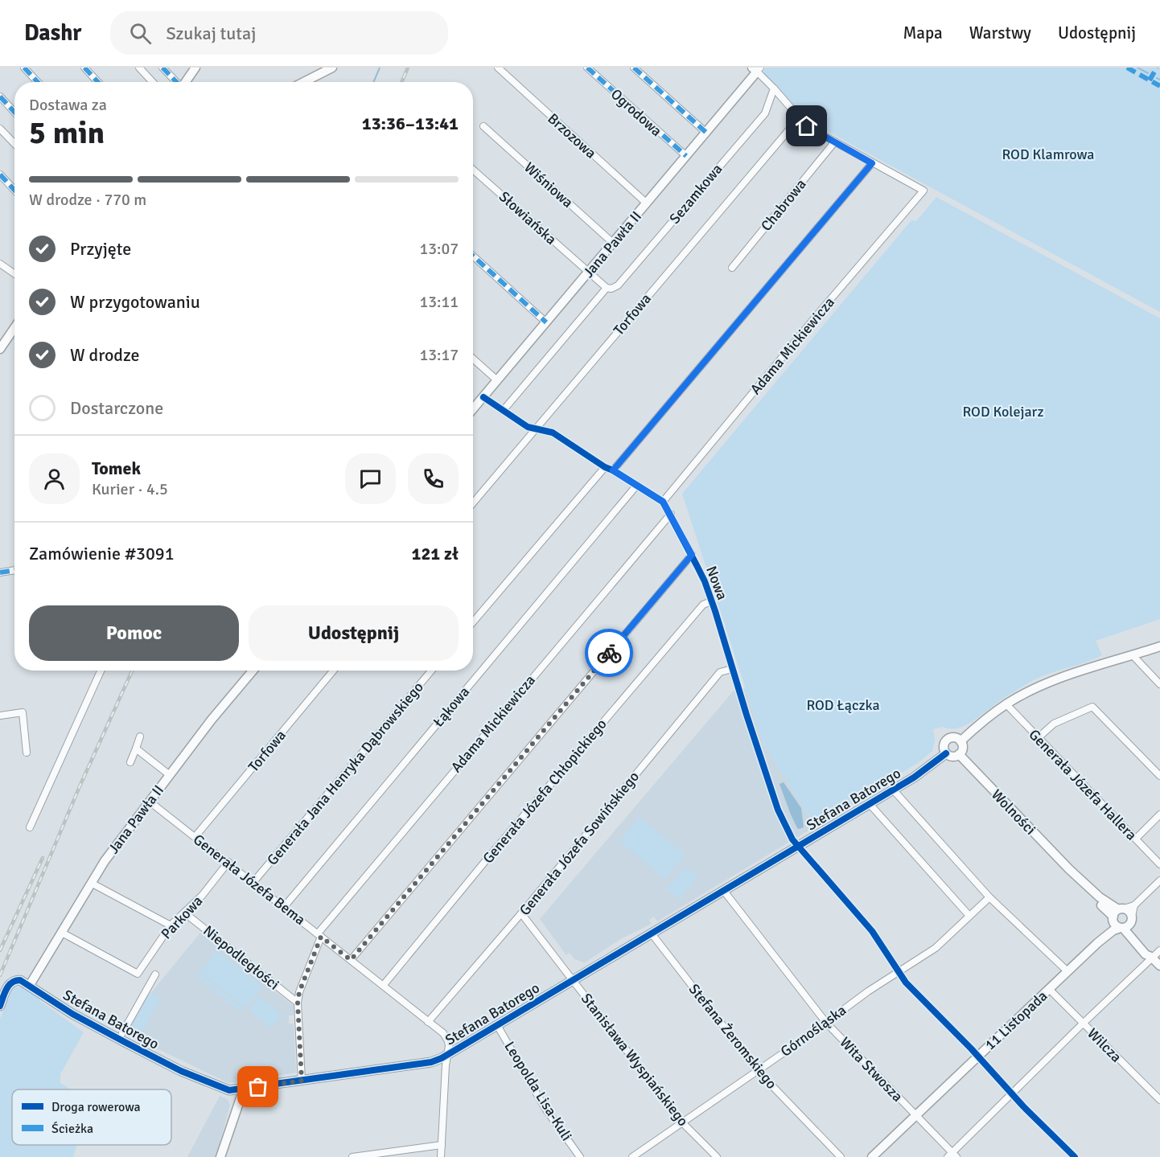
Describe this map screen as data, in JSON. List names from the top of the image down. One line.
{"streets":{"street":["Ogrodowa","Brzozowa","Wiśniowa","Sezamkowa","Chabrowa","Słowiańska","Jana Pawła II","Torfowa","Adama Mickiewicza","Nowa","Łąkowa","Generała Jana Henryka Dąbrowskiego","Generała Józefa Hallera","Generała Józefa Chłopickiego","Stefana Batorego","Wolności","Generała Józefa Sowińskiego","Generała Józefa Bema","Parkowa","Niepodległości","11 Listopada","Górnośląska","Stefana Żeromskiego","Wilcza","Stanisława Wyspiańskiego","Wita Stwosza","Leopolda Lisa-Kuli"]},"crossings":[["Ogrodowa","Jana Pawła II"],["Brzozowa","Jana Pawła II"],["Wiśniowa","Jana Pawła II"],["Sezamkowa","Nowa"],["Słowiańska","Jana Pawła II"],["Jana Pawła II","Nowa"],["Jana Pawła II","Stefana Batorego"],["Jana Pawła II","Generała Józefa Bema"],["Jana Pawła II","Parkowa"],["Torfowa","Nowa"],["Torfowa","Generała Józefa Bema"],["Adama Mickiewicza","Nowa"],["Adama Mickiewicza","Stefana Batorego"],["Adama Mickiewicza","Generała Józefa Bema"],["Adama Mickiewicza","Niepodległości"],["Nowa","Łąkowa"],["Nowa","Generała Józefa Chłopickiego"],["Nowa","Stefana Batorego"],["Nowa","Generała Józefa Sowińskiego"],["Nowa","11 Listopada"],["Nowa","Górnośląska"],["Łąkowa","Generała Józefa Bema"],["Generała Jana Henryka Dąbrowskiego","Generała Józefa Bema"],["Generała Józefa Chłopickiego","Generała Józefa Bema"],["Stefana Batorego","Wolności"],["Stefana Batorego","Generała Józefa Bema"],["Stefana Batorego","Stefana Żeromskiego"],["Stefana Batorego","Stanisława Wyspiańskiego"],["Stefana Batorego","Wita Stwosza"],["Stefana Batorego","Leopolda Lisa-Kuli"],["Wolności","11 Listopada"],["Generała Józefa Sowińskiego","Generała Józefa Bema"],["Generała Józefa Sowińskiego","Stanisława Wyspiańskiego"],["Generała Józefa Bema","Parkowa"],["Parkowa","Niepodległości"],["11 Listopada","Wilcza"],["11 Listopada","Wita Stwosza"],["Górnośląska","Stefana Żeromskiego"],["Górnośląska","Stanisława Wyspiańskiego"],["Górnośląska","Wita Stwosza"]],"parks":["ROD Klamrowa","ROD Kolejarz","ROD Łączka"],"legend":["Droga rowerowa","Ścieżka"],"page":{"header":"Dashr","search":"Szukaj tutaj","nav":["Mapa","Warstwy","Udostępnij"],"heading":["5 min","Dostawa za","13:36–13:41"],"panel":["Tomek","Kurier · 4.5","Zamówienie #3091","121 zł"],"bar":"W drodze · 770 m","list":[["Przyjęte","13:07"],["W przygotowaniu","13:11"],["W drodze","13:17"],"Dostarczone"],"buttons":["Pomoc","Udostępnij"]}}
